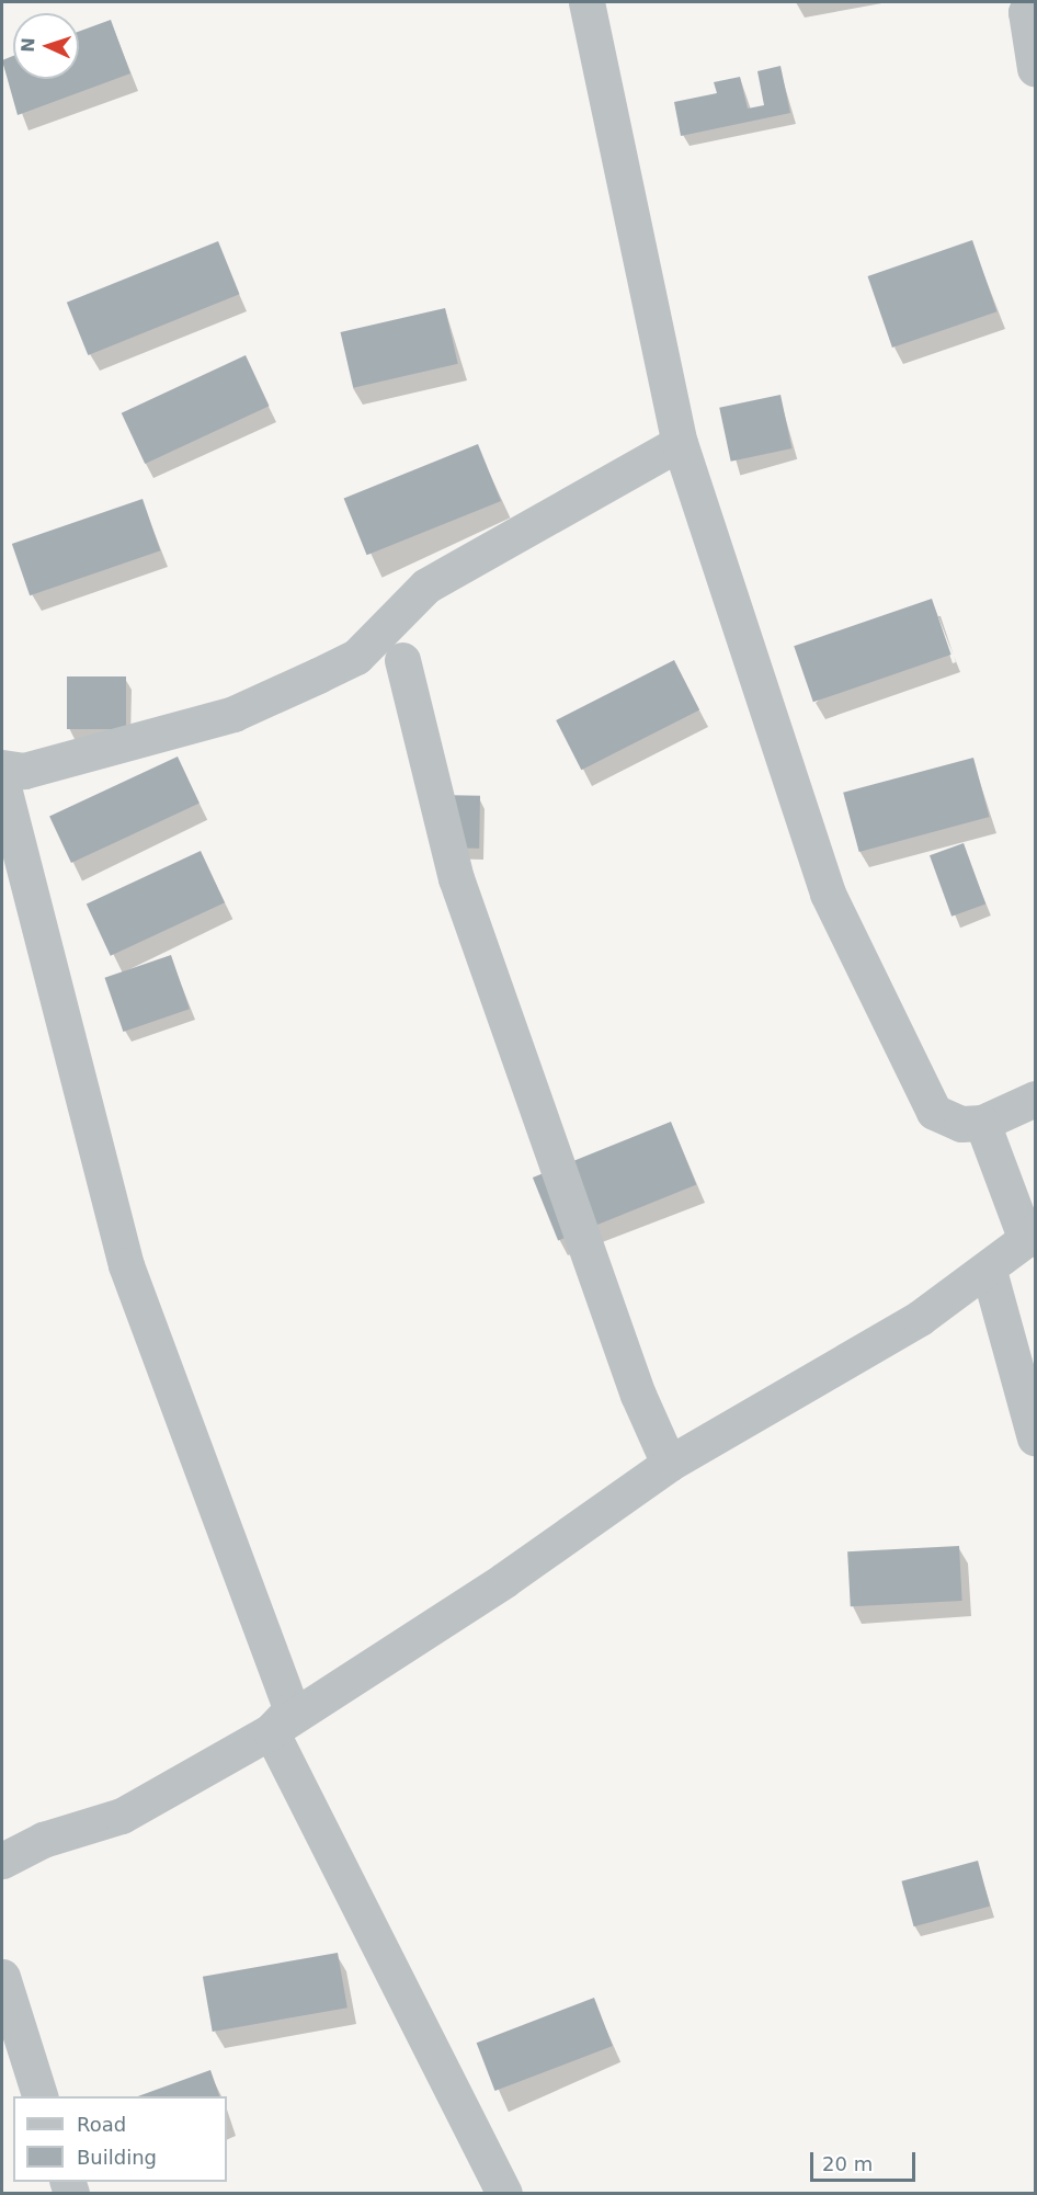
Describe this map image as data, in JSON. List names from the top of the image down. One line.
{"legend":["Road","Building"],"scale_bar":"20 m","north":"left"}
